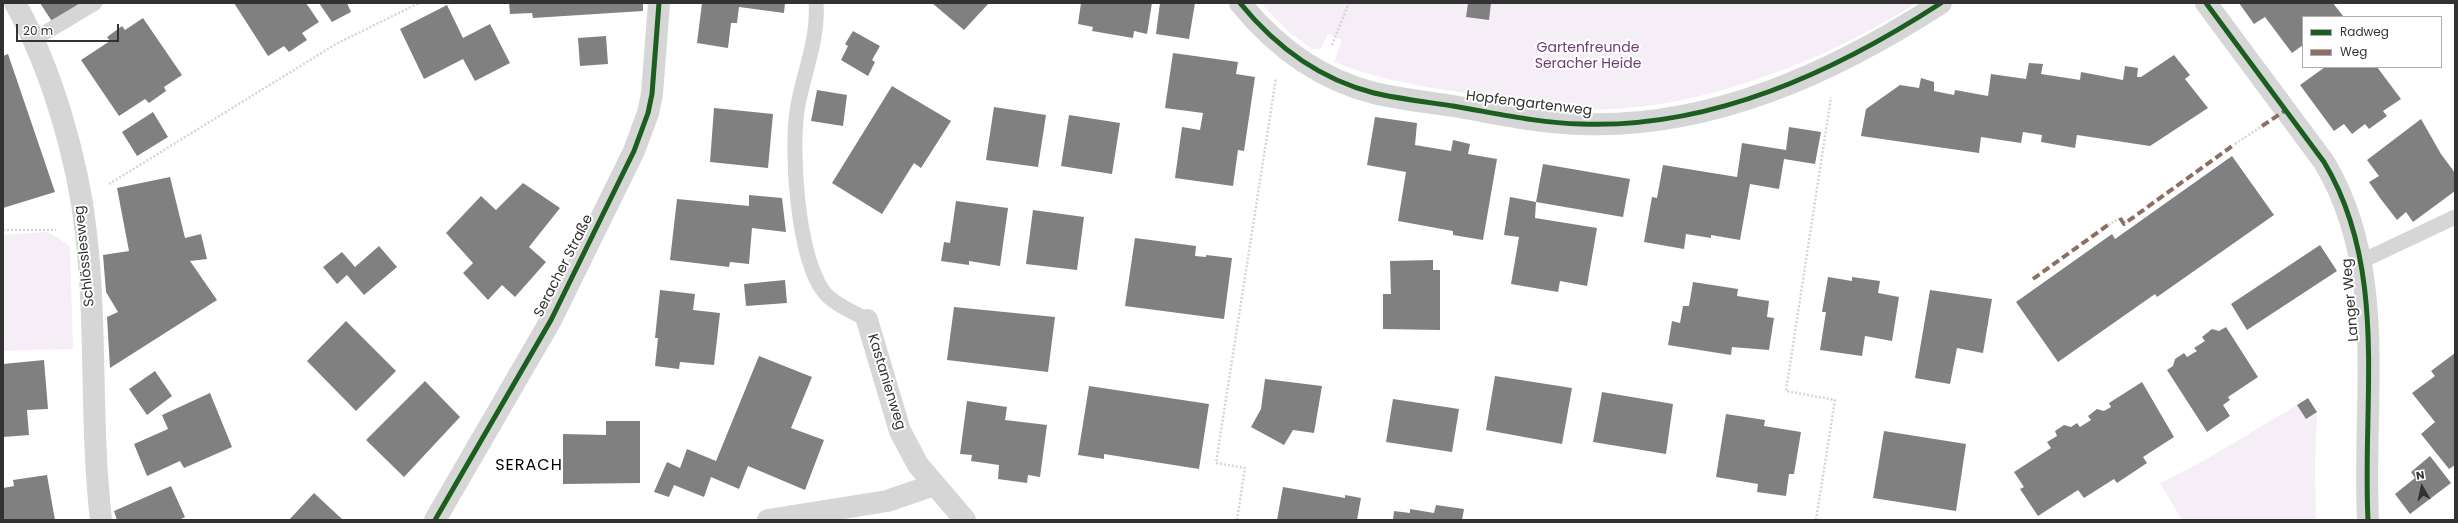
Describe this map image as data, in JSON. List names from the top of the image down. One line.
{"streets":{"street":["Hopfengartenweg","Schlösslesweg","Seracher Straße","Langer Weg","Kastanienweg"]},"districts":["SERACH"],"parks":["Gartenfreunde Seracher Heide"],"legend":["Radweg","Weg"],"scale_bar":"20 m","north":"top"}
